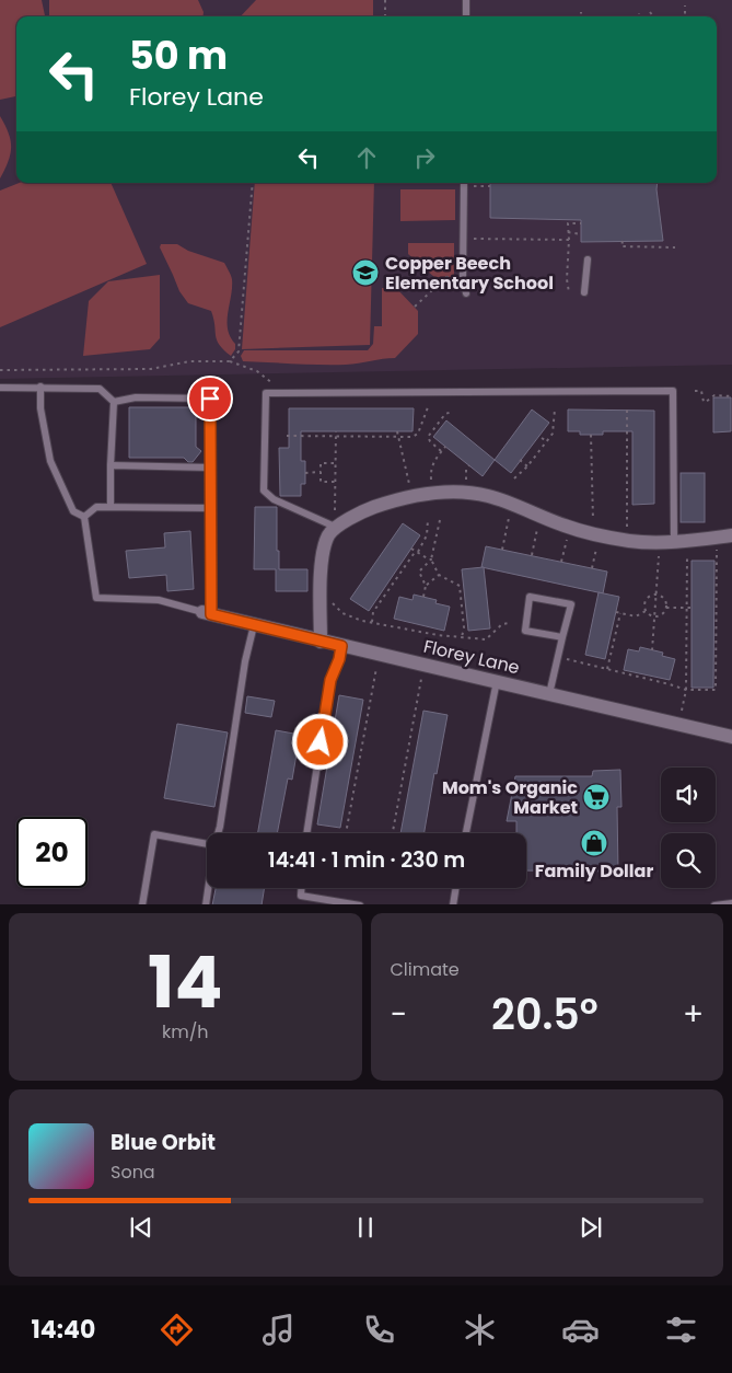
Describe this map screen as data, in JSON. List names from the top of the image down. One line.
{"streets":{"street":["Florey Lane"]},"places":{"school or university":["Copper Beech Elementary School"],"supermarket":["Mom's Organic Market"],"shop":["Family Dollar"]},"page":{"turn":["50 m","Florey Lane"],"limit":"20","trip":"14:41 · 1 min · 230 m","tile":[["14","km/h"],"Climate"],"heat":["−","20.5°","+"],"song":["Blue Orbit","Sona"],"tabs":"14:40"}}
